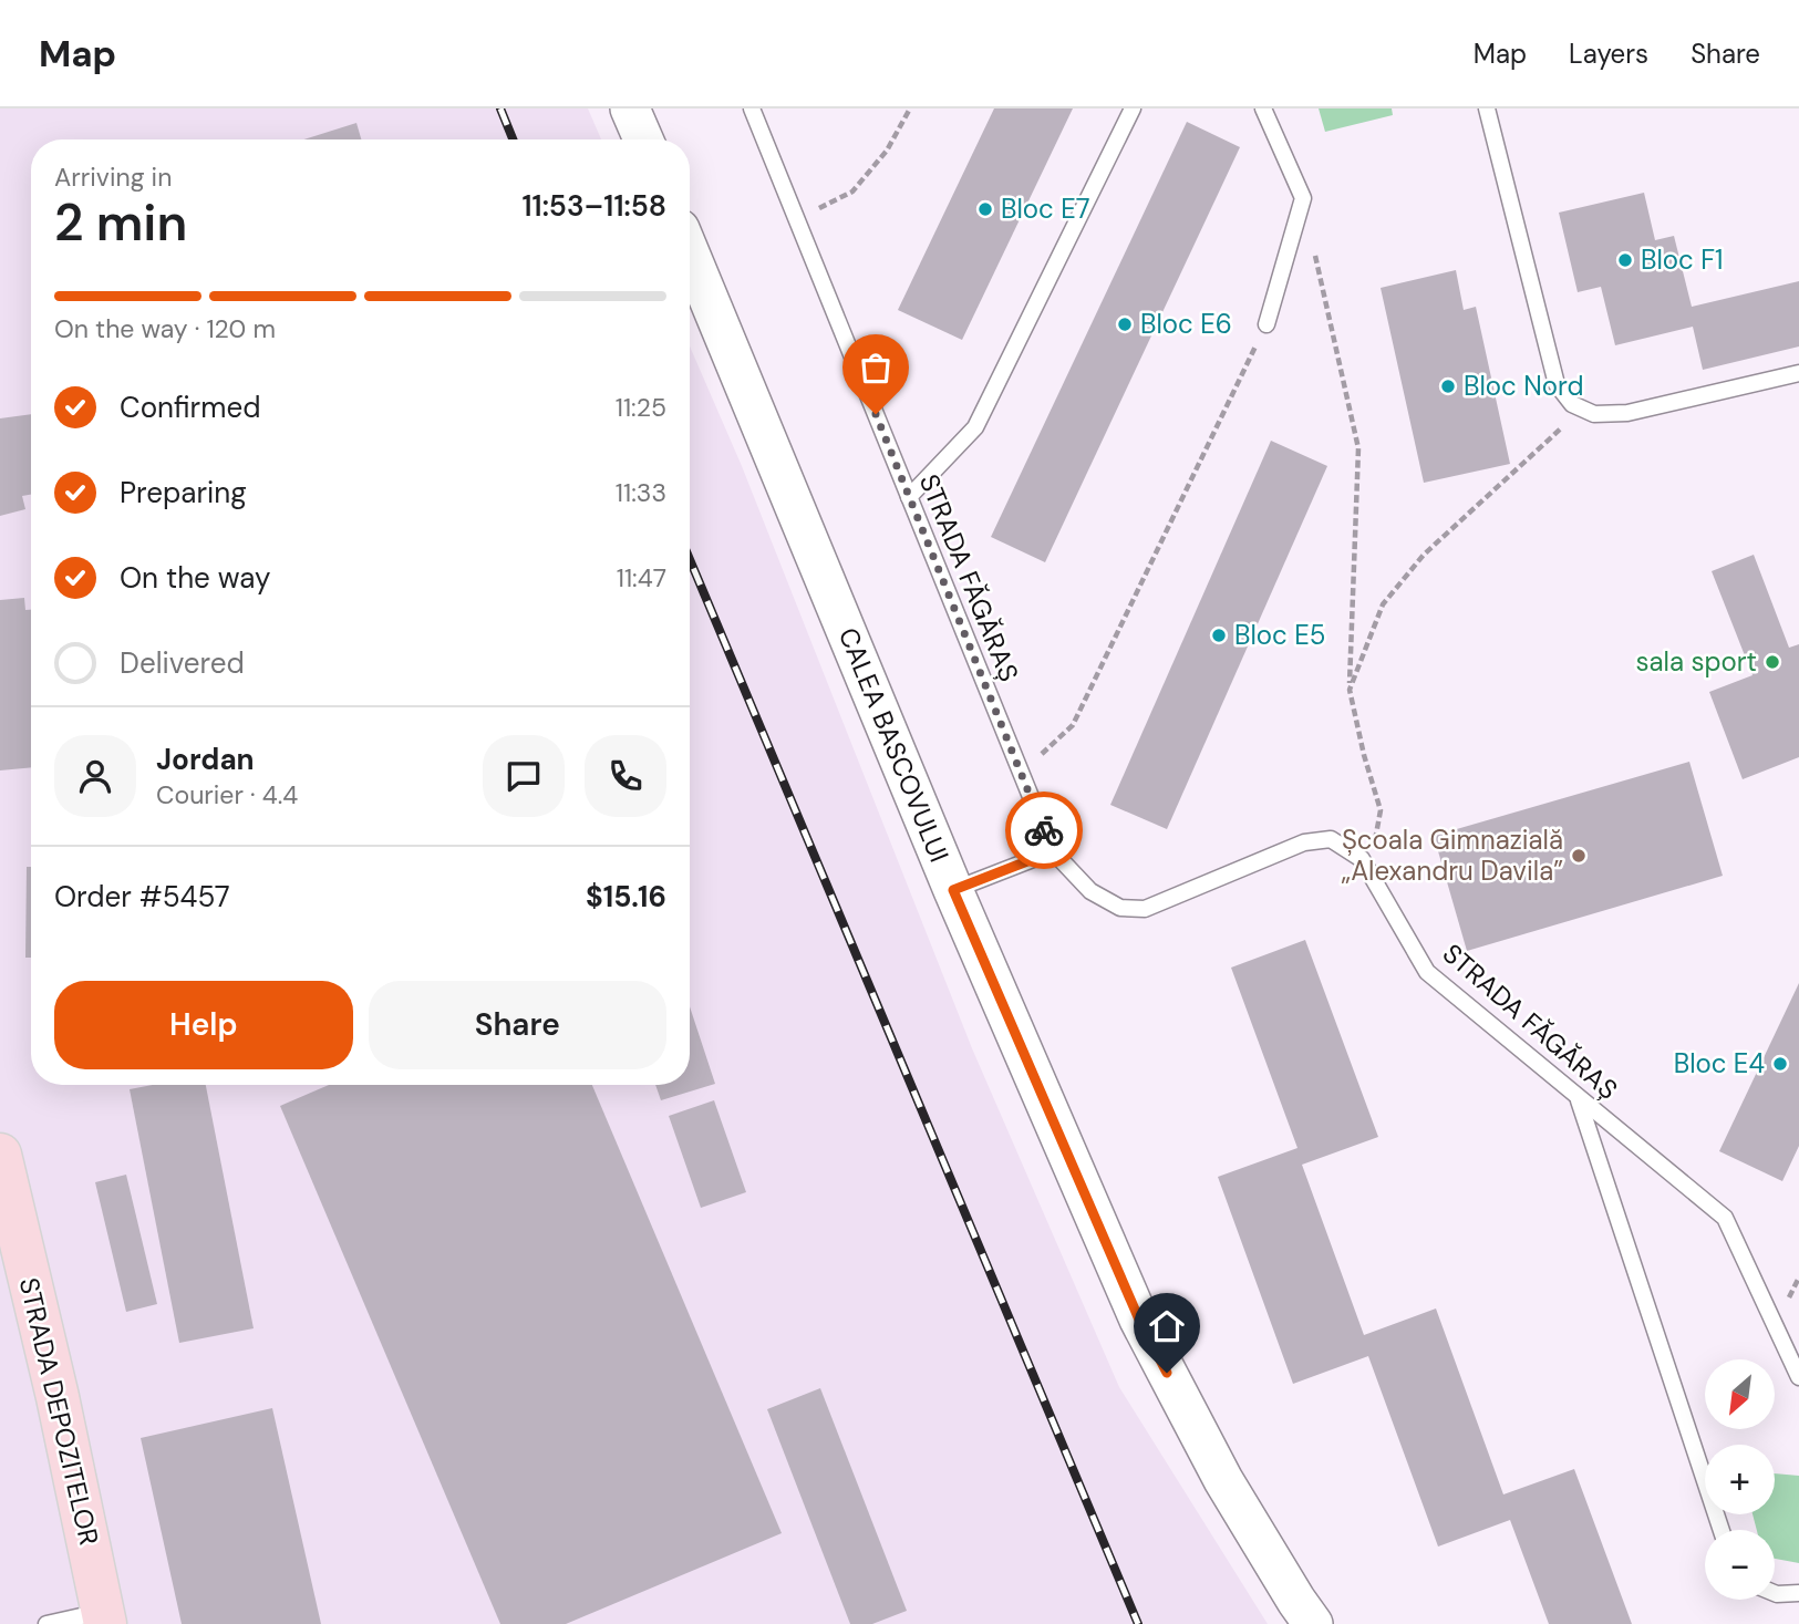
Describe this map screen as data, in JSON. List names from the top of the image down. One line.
{"streets":{"main road":["STRADA DEPOZITELOR"],"street":["CALEA BASCOVULUI"],"lane":["STRADA FĂGĂRAȘ"]},"places":["Bloc E7","Bloc F1","Bloc E6","Bloc Nord","Bloc E5","sala sport","Școala Gimnazială „Alexandru Davila”","Bloc E4"],"north":"bottom left","page":{"header":"Map","nav":["Map","Layers","Share"],"heading":["2 min","Arriving in","11:53–11:58"],"panel":["Jordan","Courier · 4.4","Order #5457","$15.16"],"bar":"On the way · 120 m","list":[["Confirmed","11:25"],["Preparing","11:33"],["On the way","11:47"],"Delivered"],"buttons":["Help","Share"],"map_buttons":["+","−"]}}
